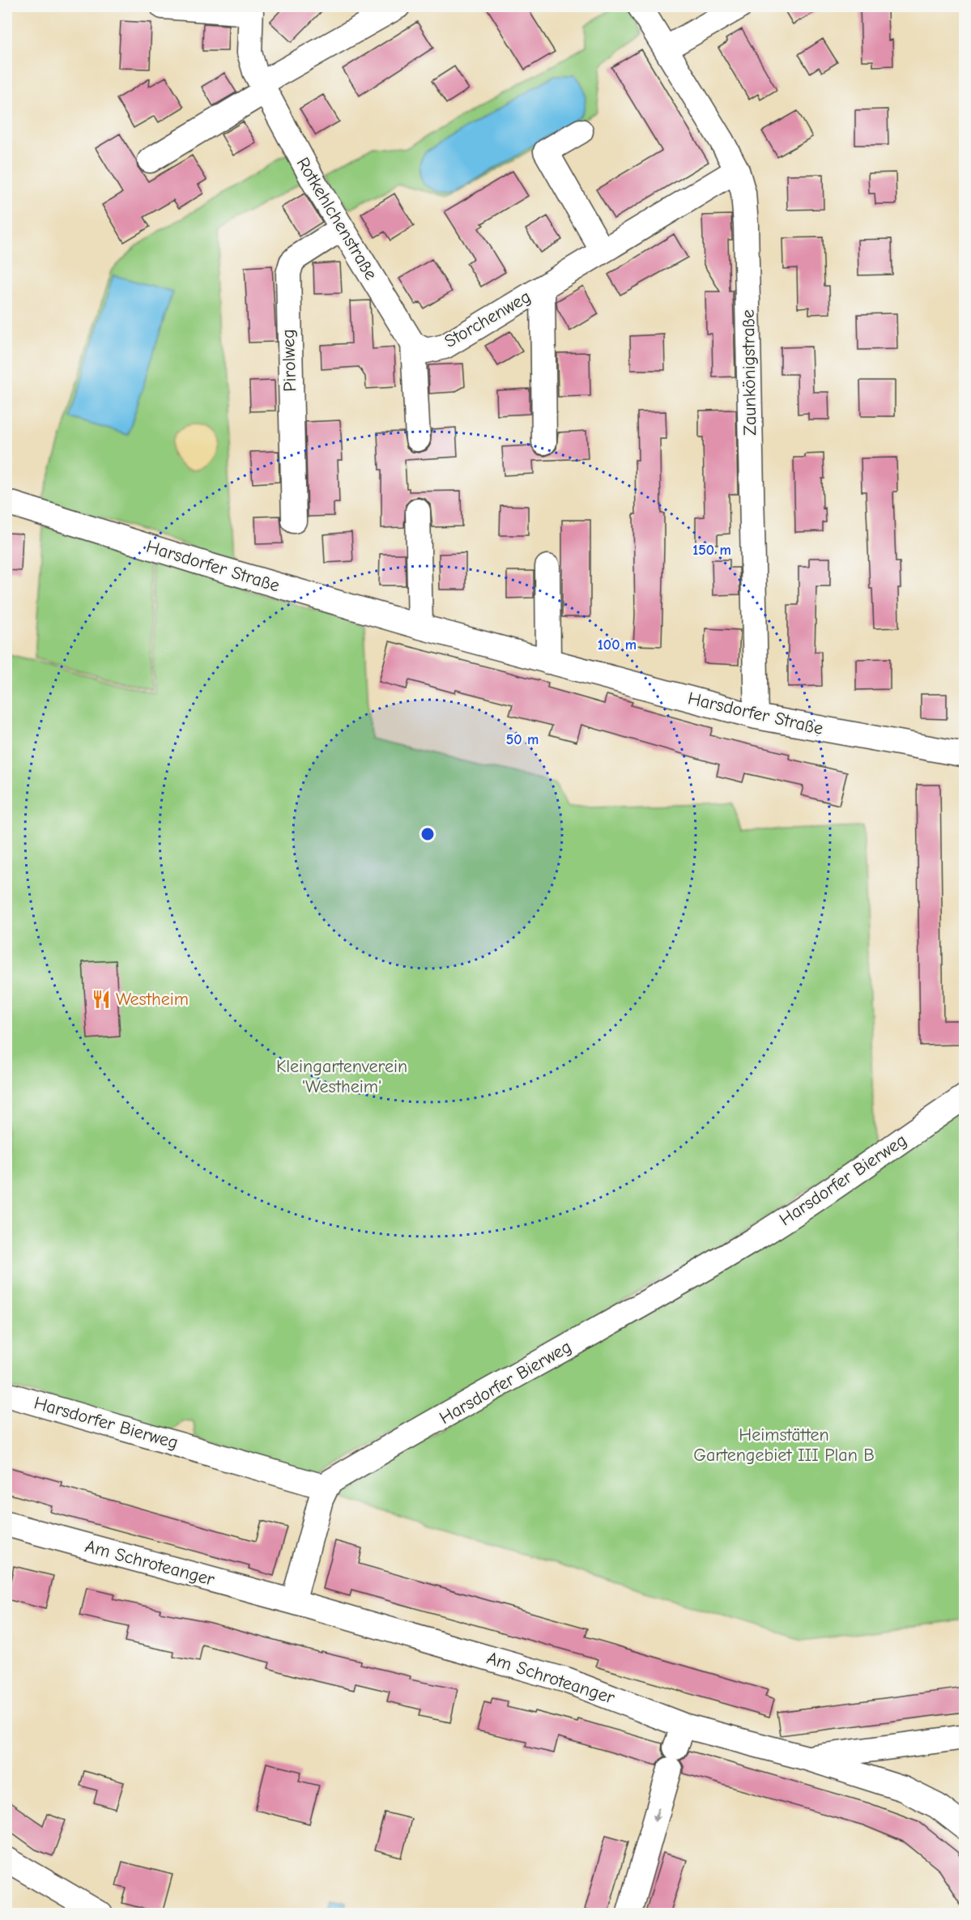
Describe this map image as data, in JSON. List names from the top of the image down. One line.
{"streets":{"street":["Rotkehlchenstraße","Storchenweg","Pirolweg","Zaunkönigstraße","Harsdorfer Straße","Harsdorfer Bierweg","Am Schroteanger"]},"crossings":[["Rotkehlchenstraße","Storchenweg"],["Rotkehlchenstraße","Pirolweg"],["Storchenweg","Zaunkönigstraße"],["Zaunkönigstraße","Harsdorfer Straße"]],"parks":["Kleingartenverein 'Westheim'","Heimstätten Gartengebiet III Plan B"],"places":{"restaurant":["Westheim"]},"rings":["150 m","100 m","50 m"]}
